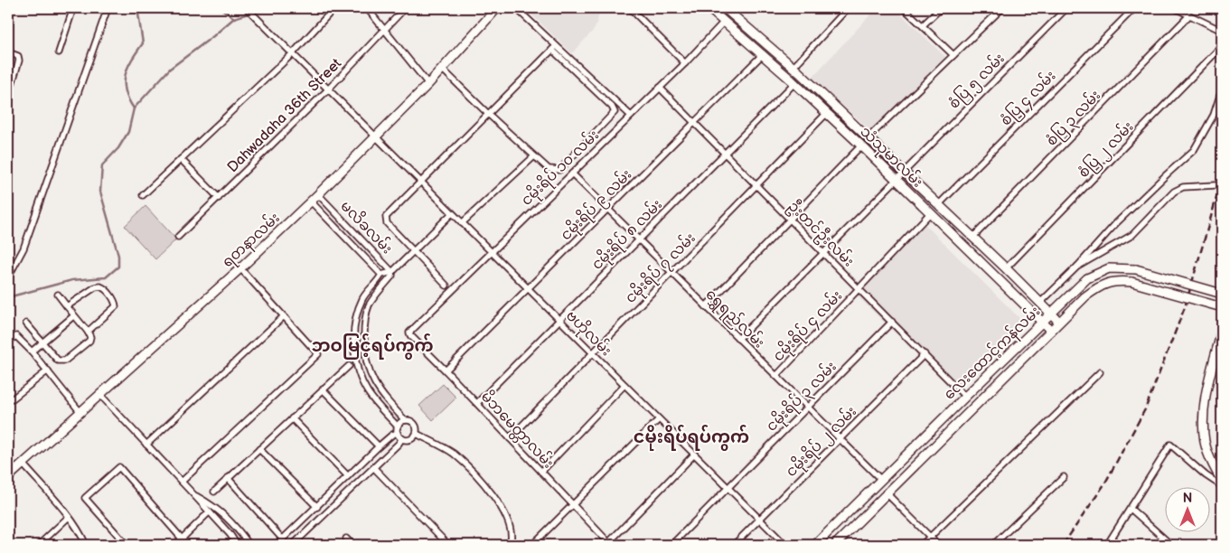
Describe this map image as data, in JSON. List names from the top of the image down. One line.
{"streets":{"main road":["သံသုမာလမ်း","ရတနာလမ်း","လေးထောင့်ကန်လမ်း"],"street":["စံပြ ၅ လမ်း","စံပြ ၄ လမ်း","Dahwadaha 36th Street","စံပြ ၃ လမ်း","စံပြ ၂ လမ်း","ငမိုးရိပ် ၁၀ လမ်း","ငမိုးရိပ် ၉ လမ်း","မလိခလမ်း","ဦးတင်ဦးလမ်း","ငမိုးရိပ် ၈ လမ်း","ငမိုးရိပ် ၇ လမ်း","ရွှေရည်လမ်း","ငမိုးရိပ် ၄ လမ်း","ဗဟိုလမ်း","ငမိုးရိပ် ၃ လမ်း","မိဘမေတ္တာလမ်း","ငမိုးရိပ် ၂ လမ်း"]},"crossings":[["စံပြ ၅ လမ်း","သံသုမာလမ်း"],["စံပြ ၅ လမ်း","ဦးတင်ဦးလမ်း"],["စံပြ ၅ လမ်း","ရွှေရည်လမ်း"],["စံပြ ၄ လမ်း","သံသုမာလမ်း"],["Dahwadaha 36th Street","ဗဟိုလမ်း"],["စံပြ ၃ လမ်း","သံသုမာလမ်း"],["စံပြ ၂ လမ်း","သံသုမာလမ်း"],["သံသုမာလမ်း","ငမိုးရိပ် ၁၀ လမ်း"],["သံသုမာလမ်း","ငမိုးရိပ် ၉ လမ်း"],["သံသုမာလမ်း","ငမိုးရိပ် ၈ လမ်း"],["သံသုမာလမ်း","ငမိုးရိပ် ၇ လမ်း"],["သံသုမာလမ်း","ငမိုးရိပ် ၄ လမ်း"],["သံသုမာလမ်း","လေးထောင့်ကန်လမ်း"],["ငမိုးရိပ် ၁၀ လမ်း","ဦးတင်ဦးလမ်း"],["ငမိုးရိပ် ၁၀ လမ်း","ရွှေရည်လမ်း"],["ငမိုးရိပ် ၁၀ လမ်း","ဗဟိုလမ်း"],["ငမိုးရိပ် ၁၀ လမ်း","မိဘမေတ္တာလမ်း"],["ငမိုးရိပ် ၉ လမ်း","ဦးတင်ဦးလမ်း"],["ငမိုးရိပ် ၉ လမ်း","ရွှေရည်လမ်း"],["ငမိုးရိပ် ၉ လမ်း","ဗဟိုလမ်း"],["ငမိုးရိပ် ၉ လမ်း","မိဘမေတ္တာလမ်း"],["မလိခလမ်း","ရတနာလမ်း"],["ဦးတင်ဦးလမ်း","ငမိုးရိပ် ၈ လမ်း"],["ဦးတင်ဦးလမ်း","ငမိုးရိပ် ၇ လမ်း"],["ဦးတင်ဦးလမ်း","ငမိုးရိပ် ၄ လမ်း"],["ဦးတင်ဦးလမ်း","လေးထောင့်ကန်လမ်း"],["ဦးတင်ဦးလမ်း","ငမိုးရိပ် ၃ လမ်း"],["ဦးတင်ဦးလမ်း","ငမိုးရိပ် ၂ လမ်း"],["ငမိုးရိပ် ၈ လမ်း","ရွှေရည်လမ်း"],["ငမိုးရိပ် ၈ လမ်း","ဗဟိုလမ်း"],["ငမိုးရိပ် ၈ လမ်း","မိဘမေတ္တာလမ်း"],["ရတနာလမ်း","ဗဟိုလမ်း"],["ငမိုးရိပ် ၇ လမ်း","ရွှေရည်လမ်း"],["ငမိုးရိပ် ၇ လမ်း","ဗဟိုလမ်း"],["ငမိုးရိပ် ၇ လမ်း","မိဘမေတ္တာလမ်း"],["ရွှေရည်လမ်း","ငမိုးရိပ် ၄ လမ်း"],["ရွှေရည်လမ်း","လေးထောင့်ကန်လမ်း"],["ရွှေရည်လမ်း","ငမိုးရိပ် ၃ လမ်း"],["ရွှေရည်လမ်း","ငမိုးရိပ် ၂ လမ်း"],["ဗဟိုလမ်း","ငမိုးရိပ် ၃ လမ်း"],["ဗဟိုလမ်း","ငမိုးရိပ် ၂ လမ်း"]],"districts":["ဘဝမြင့်ရပ်ကွက်","ငမိုးရိပ်ရပ်ကွက်"],"north":"top"}
